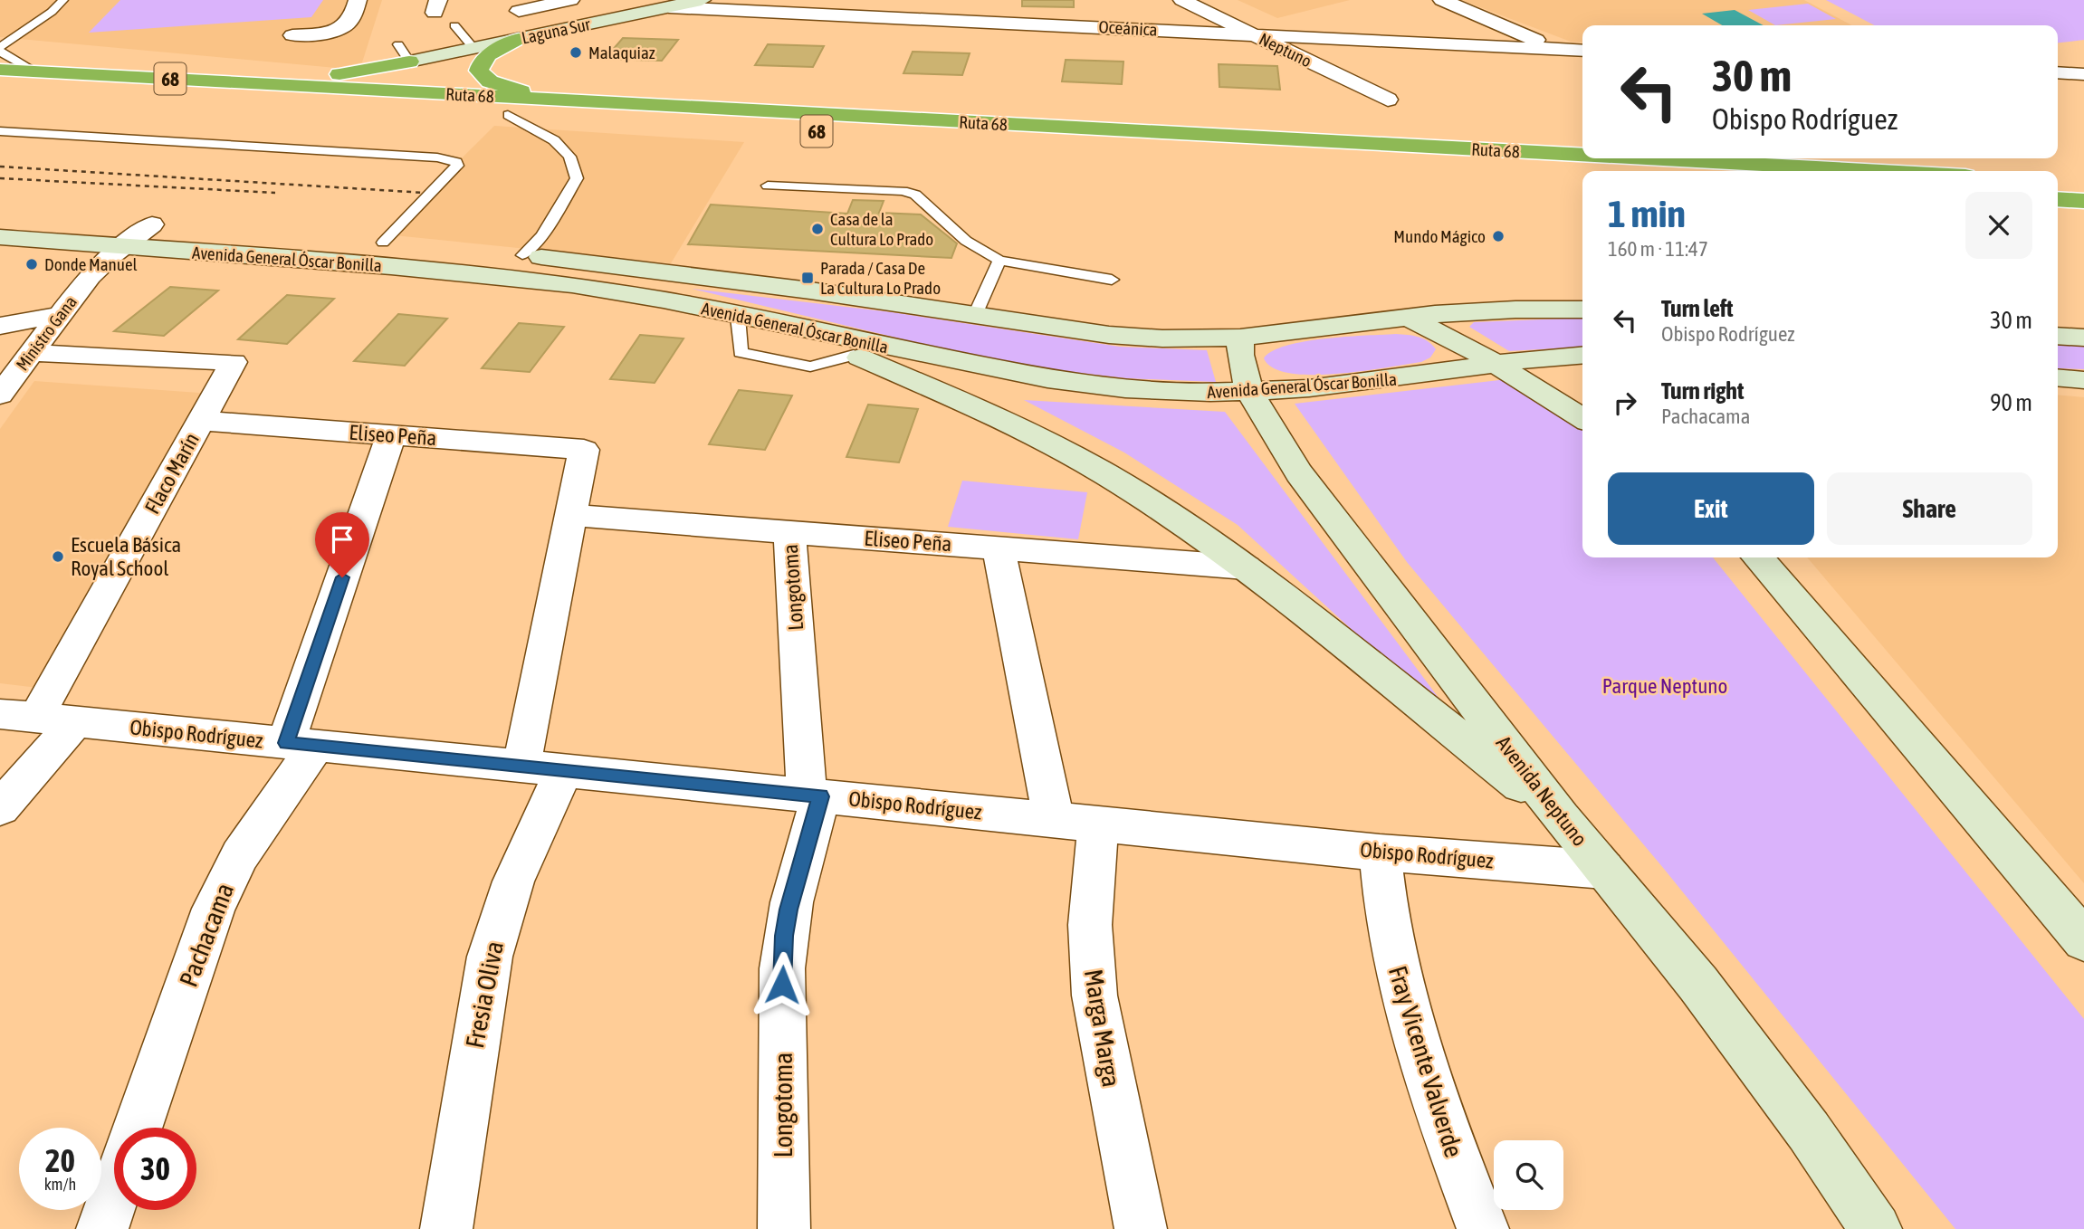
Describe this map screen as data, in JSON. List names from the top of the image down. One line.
{"streets":{"highway":["68","Ruta 68"],"main road":["Laguna Sur","Avenida General Óscar Bonilla","Avenida Neptuno"],"street":["Oceánica","Neptuno","Ministro Gana","Eliseo Peña","Flaco Marín","Longotoma","Obispo Rodríguez","Pachacama","Fresia Oliva","Marga Marga","Fray Vicente Valverde"]},"crossings":[["Oceánica","Laguna Sur"],["Oceánica","Neptuno"],["Avenida General Óscar Bonilla","Ministro Gana"],["Avenida General Óscar Bonilla","Avenida Neptuno"],["Ministro Gana","Flaco Marín"],["Eliseo Peña","Flaco Marín"],["Eliseo Peña","Longotoma"],["Eliseo Peña","Pachacama"],["Eliseo Peña","Fresia Oliva"],["Eliseo Peña","Marga Marga"],["Flaco Marín","Obispo Rodríguez"],["Longotoma","Obispo Rodríguez"],["Obispo Rodríguez","Avenida Neptuno"],["Obispo Rodríguez","Pachacama"],["Obispo Rodríguez","Fresia Oliva"],["Obispo Rodríguez","Marga Marga"],["Obispo Rodríguez","Fray Vicente Valverde"]],"parks":["Parque Neptuno"],"places":{"other":["Malaquiaz","Casa de la Cultura Lo Prado","Mundo Mágico","Donde Manuel","Escuela Básica Royal School"],"transit":["Parada / Casa De La Cultura Lo Prado"]},"page":{"turn":["30 m","Obispo Rodríguez"],"heading":["1 min","160 m · 11:47"],"list":[{"name":"Turn left","note":"Obispo Rodríguez","value":"30 m"},{"name":"Turn right","note":"Pachacama","value":"90 m"}],"buttons":["Exit","Share"],"speed":"20 km/h","limit":"30"}}
